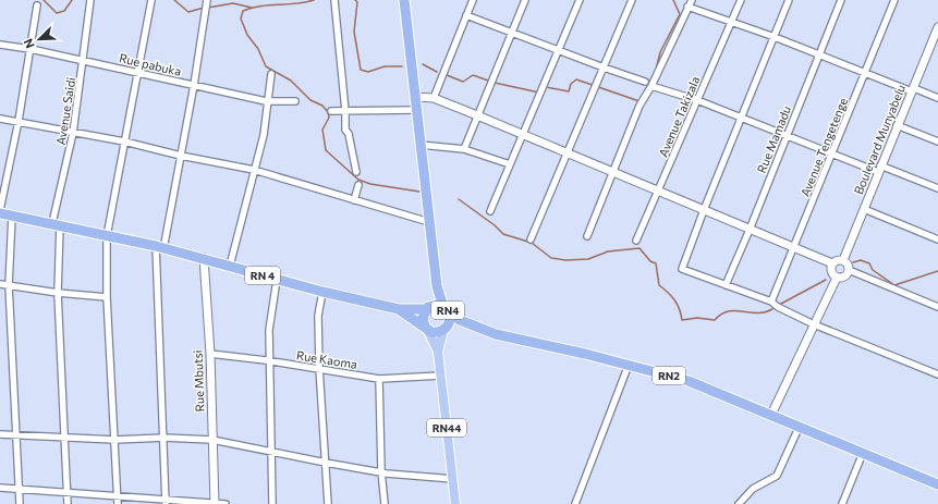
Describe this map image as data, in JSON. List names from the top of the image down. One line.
{"streets":{"highway":["RN 4","RN4","RN2"],"main road":["RN44"],"street":["Rue pabuka","Avenue Saidi","Avenue Takizala","Rue Mamadu","Boulevard Munyabelu","Avenue Tengetenge","Rue Kaoma","Rue Mbutsi"]},"crossings":[["Rue pabuka","Avenue Saidi"],["Avenue Saidi","RN 4"],["RN 4","RN4"],["RN 4","RN2"],["RN 4","Rue Mbutsi"],["RN 4","RN44"],["RN4","RN2"],["RN4","RN44"],["Rue Kaoma","Rue Mbutsi"],["Rue Kaoma","RN44"],["RN2","RN44"]],"north":"bottom left"}
